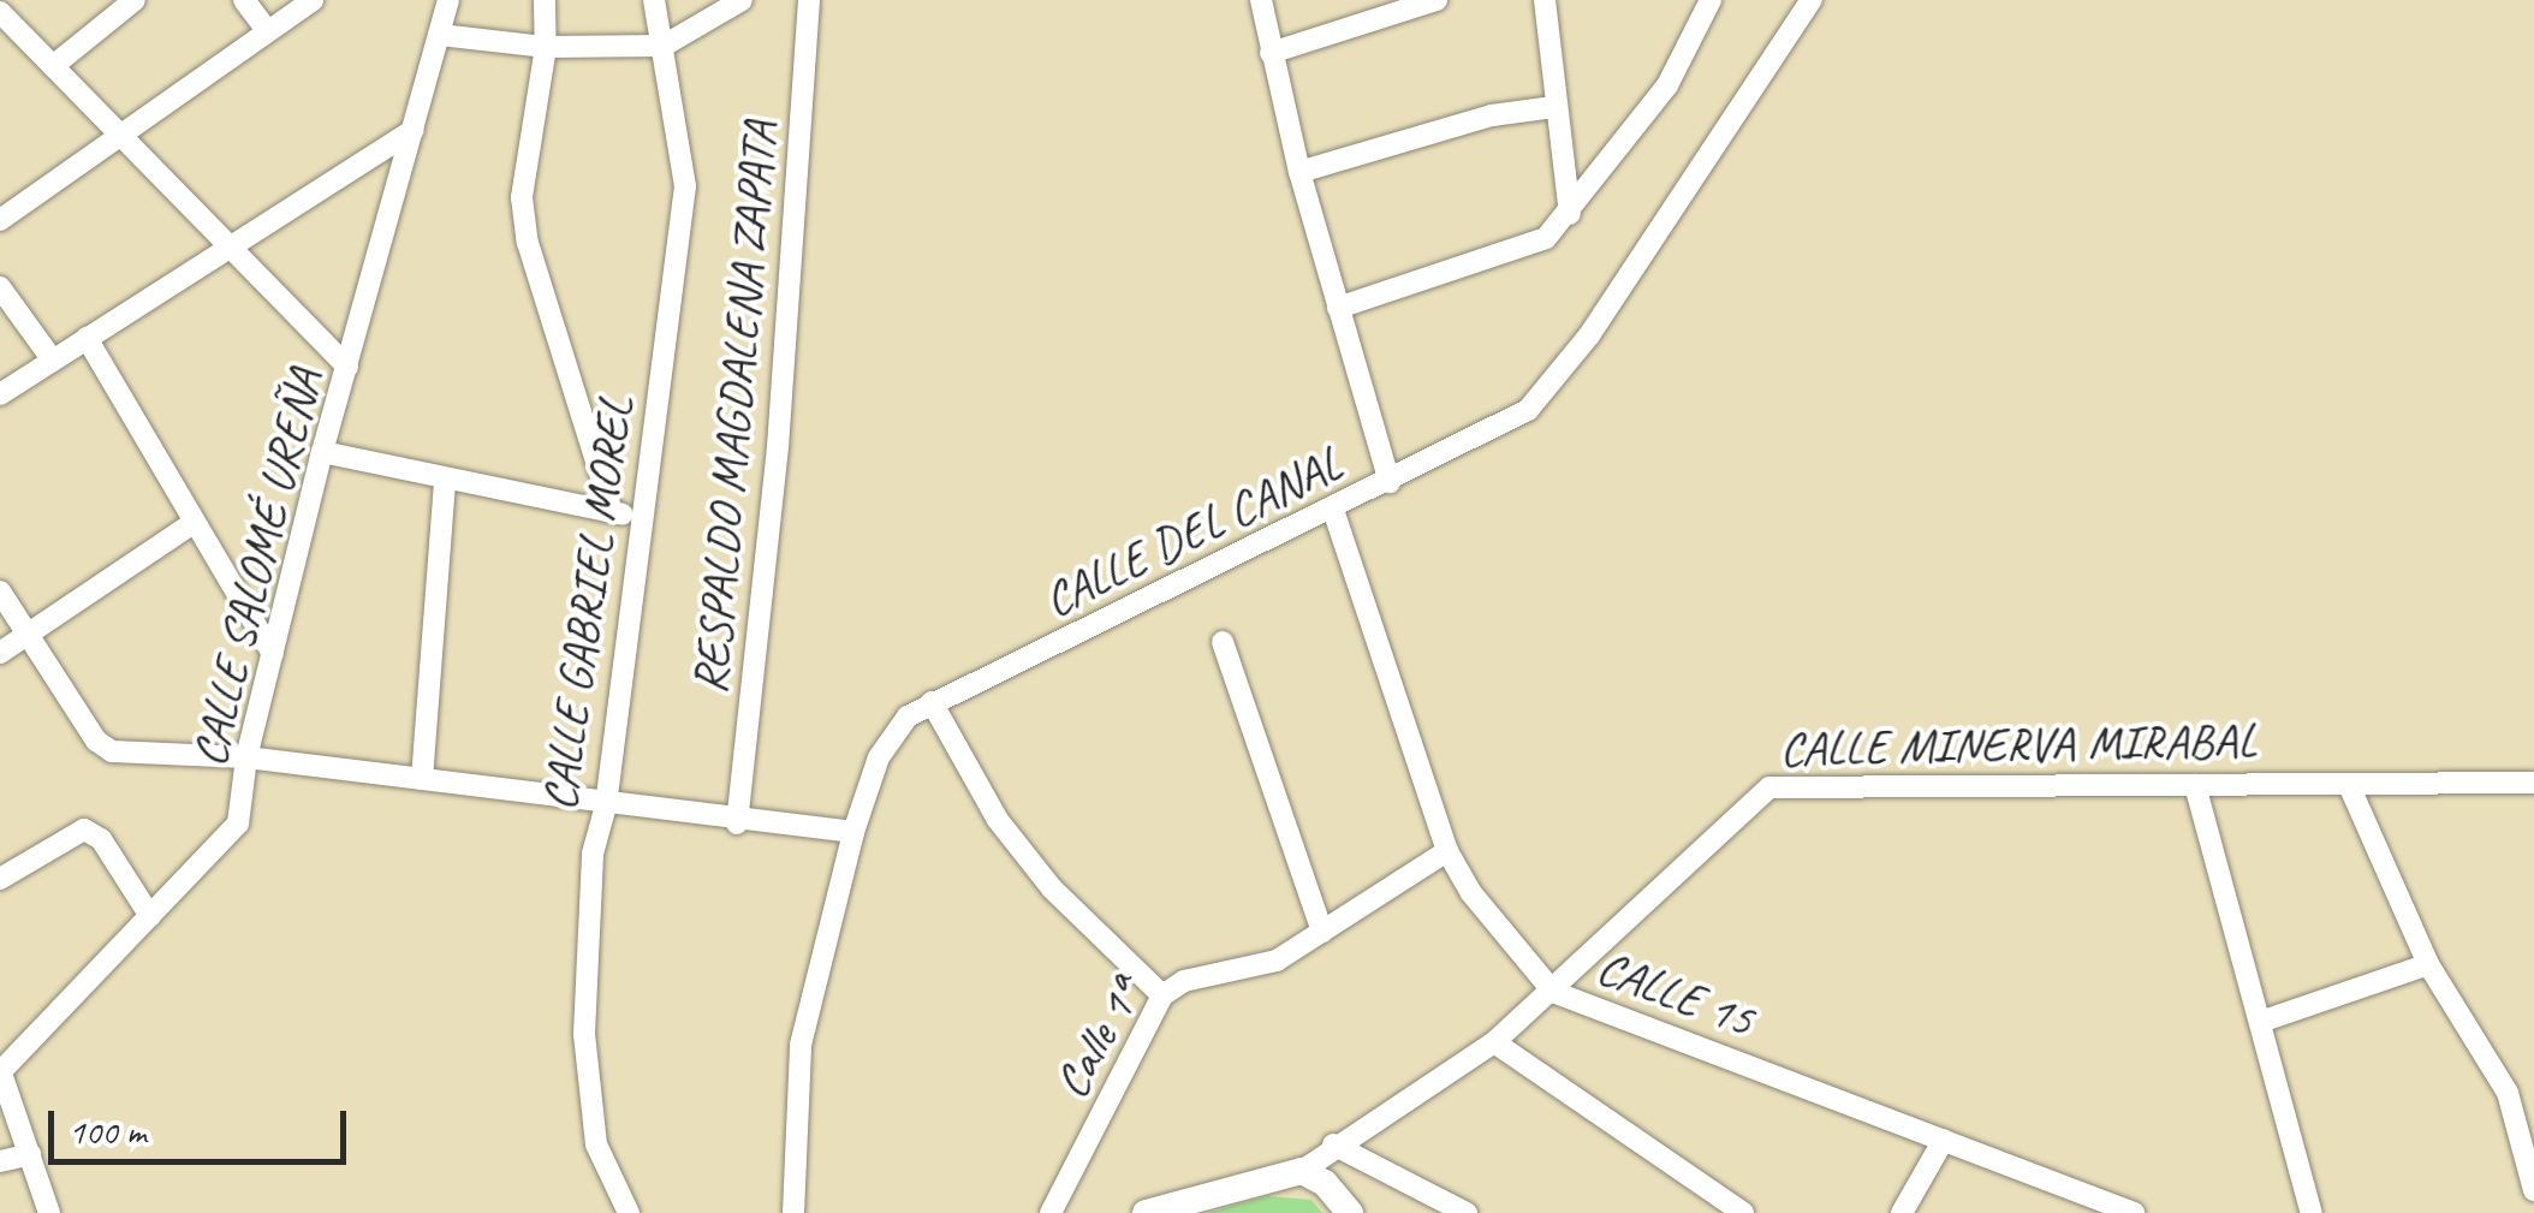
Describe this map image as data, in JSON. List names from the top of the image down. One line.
{"streets":{"street":["RESPALDO MAGDALENA ZAPATA","CALLE DEL CANAL","CALLE SALOMÉ UREÑA","CALLE GABRIEL MOREL","CALLE MINERVA MIRABAL","CALLE 15","Calle 1ª"]},"crossings":[["CALLE DEL CANAL","CALLE 15"],["CALLE MINERVA MIRABAL","CALLE 15"],["CALLE 15","Calle 1ª"]],"scale_bar":"100 m"}
